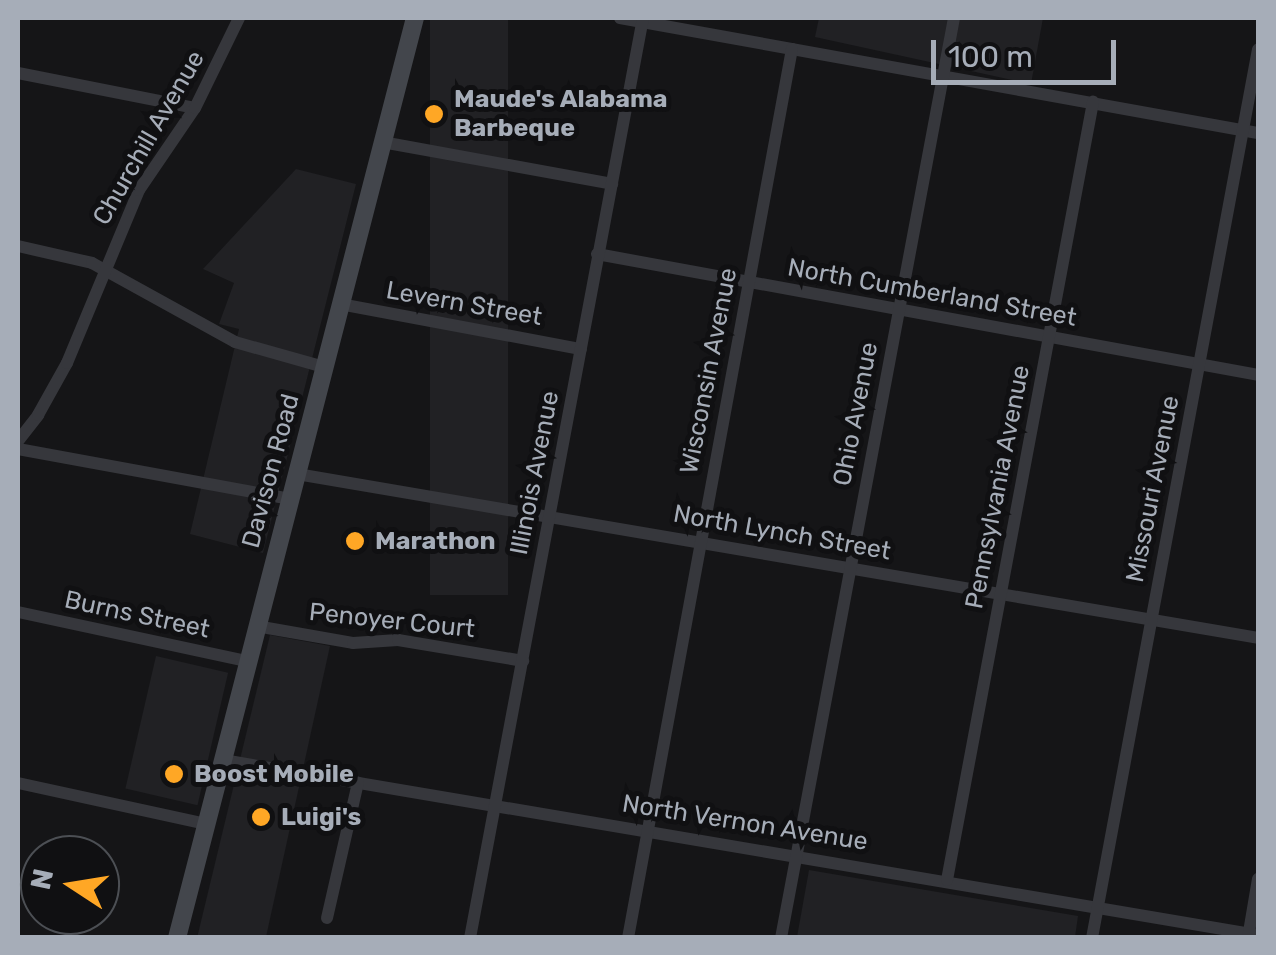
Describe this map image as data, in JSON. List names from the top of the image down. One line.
{"streets":{"main road":["Davison Road"],"street":["Churchill Avenue","North Cumberland Street","Levern Street","Wisconsin Avenue","Ohio Avenue","Illinois Avenue","Pennsylvania Avenue","Missouri Avenue","North Lynch Street","Burns Street","Penoyer Court","North Vernon Avenue"]},"crossings":[["North Cumberland Street","Wisconsin Avenue"],["North Cumberland Street","Ohio Avenue"],["North Cumberland Street","Illinois Avenue"],["North Cumberland Street","Pennsylvania Avenue"],["North Cumberland Street","Missouri Avenue"],["Levern Street","Davison Road"],["Levern Street","Illinois Avenue"],["Wisconsin Avenue","North Lynch Street"],["Wisconsin Avenue","North Vernon Avenue"],["Ohio Avenue","North Lynch Street"],["Ohio Avenue","North Vernon Avenue"],["Davison Road","North Lynch Street"],["Davison Road","Burns Street"],["Davison Road","Penoyer Court"],["Davison Road","North Vernon Avenue"],["Illinois Avenue","North Lynch Street"],["Illinois Avenue","Penoyer Court"],["Illinois Avenue","North Vernon Avenue"],["Pennsylvania Avenue","North Lynch Street"],["Pennsylvania Avenue","North Vernon Avenue"],["Missouri Avenue","North Lynch Street"],["Missouri Avenue","North Vernon Avenue"]],"places":["Maude's Alabama Barbeque","Marathon","Boost Mobile","Luigi's"],"scale_bar":"100 m","north":"left"}
